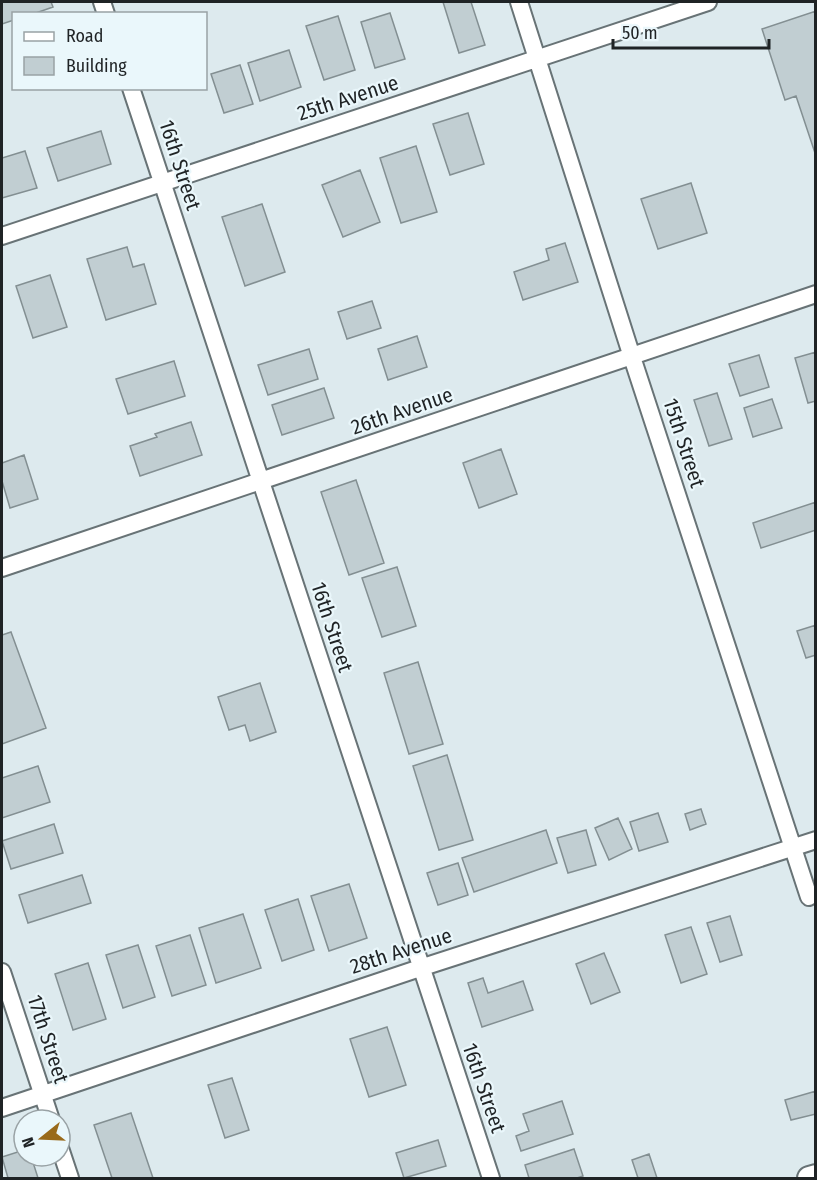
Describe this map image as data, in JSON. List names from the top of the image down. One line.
{"streets":{"street":["25th Avenue","16th Street","26th Avenue","15th Street","28th Avenue","17th Street"]},"crossings":[["25th Avenue","16th Street"],["25th Avenue","15th Street"],["16th Street","26th Avenue"],["16th Street","28th Avenue"],["26th Avenue","15th Street"],["15th Street","28th Avenue"],["28th Avenue","17th Street"]],"legend":["Road","Building"],"scale_bar":"50 m","north":"left"}
